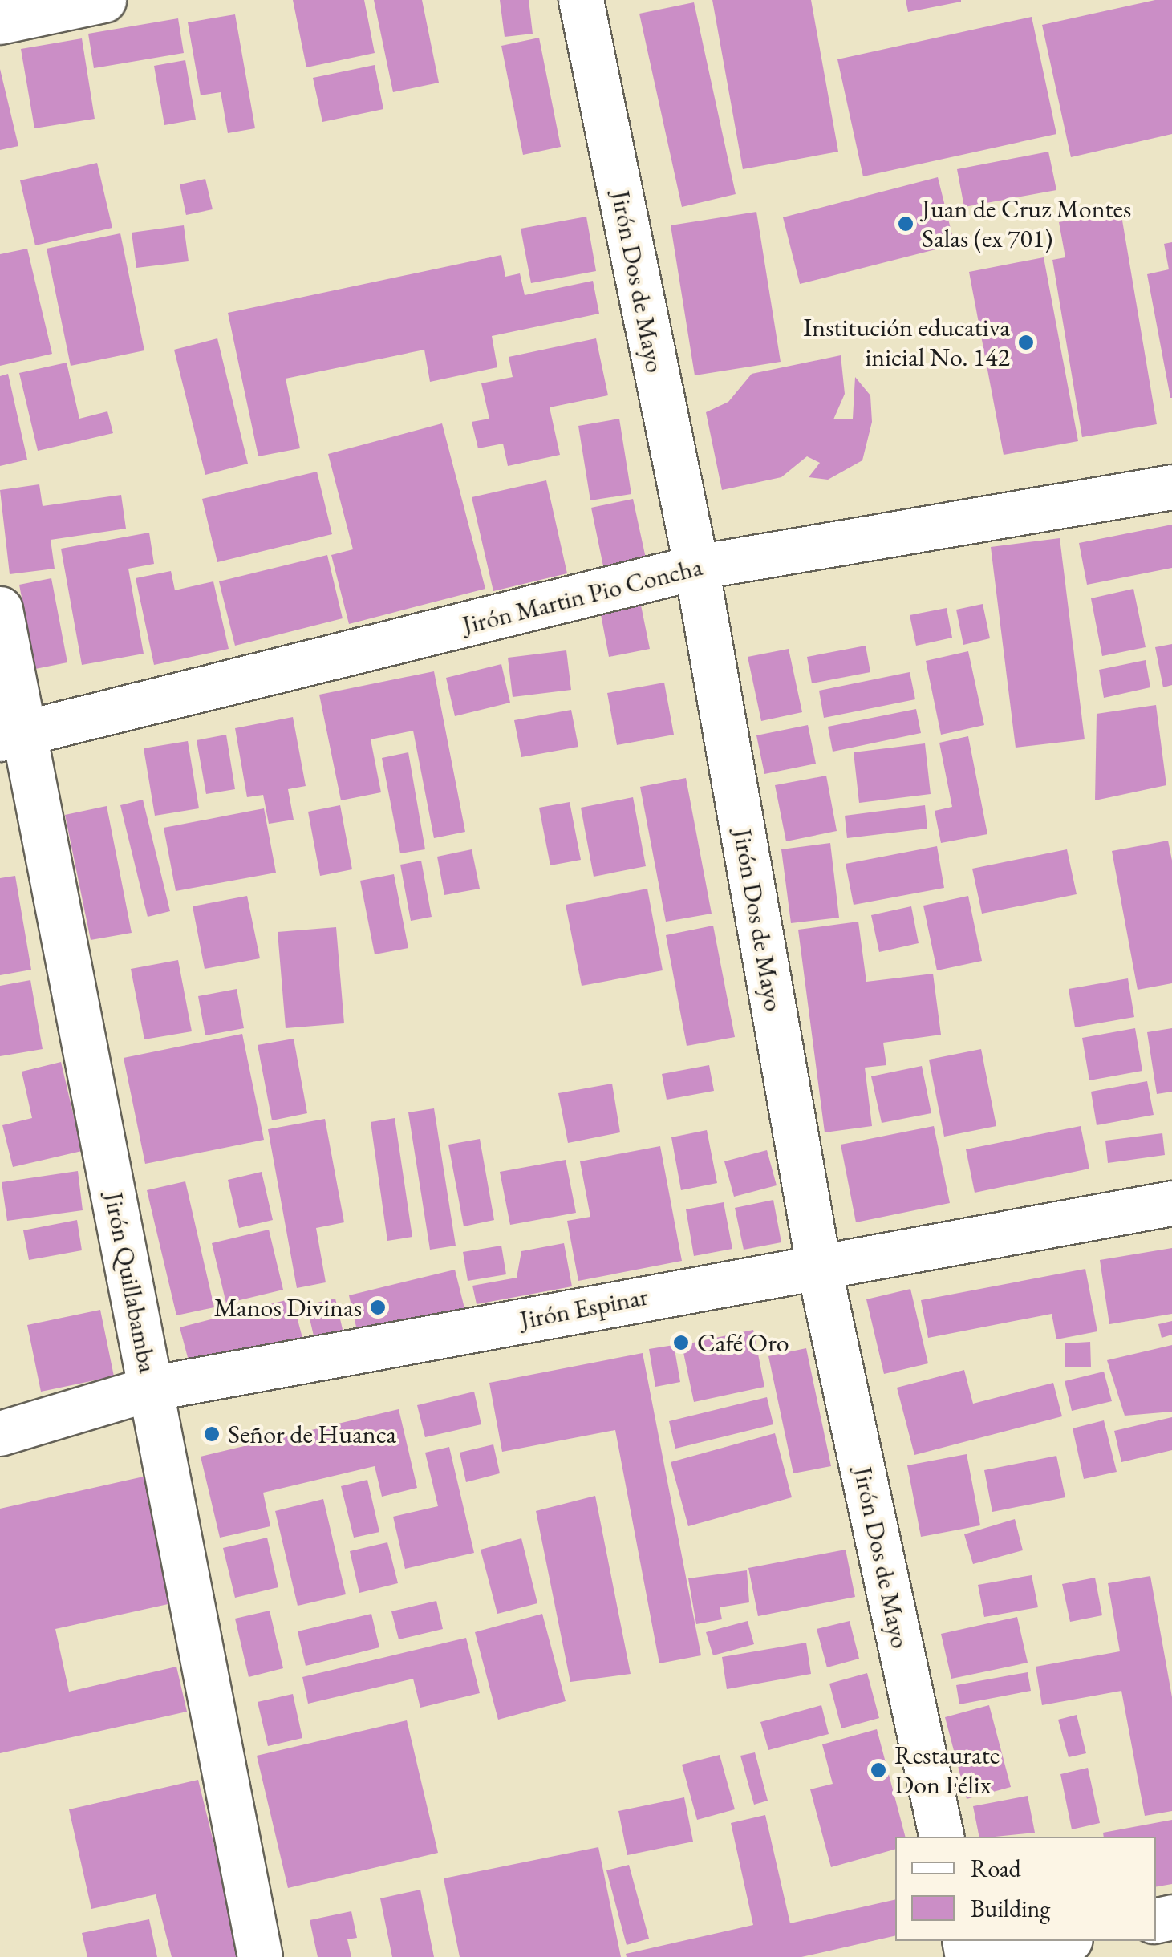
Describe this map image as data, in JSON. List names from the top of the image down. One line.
{"streets":{"main road":["Jirón Dos de Mayo","Jirón Martin Pio Concha","Jirón Quillabamba","Jirón Espinar"]},"crossings":[["Jirón Dos de Mayo","Jirón Martin Pio Concha"],["Jirón Dos de Mayo","Jirón Espinar"],["Jirón Martin Pio Concha","Jirón Quillabamba"],["Jirón Quillabamba","Jirón Espinar"]],"places":["Juan de Cruz Montes Salas (ex 701)","Institución educativa inicial No. 142","Manos Divinas","Café Oro","Señor de Huanca","Restaurate Don Félix"],"legend":["Road","Building"]}
